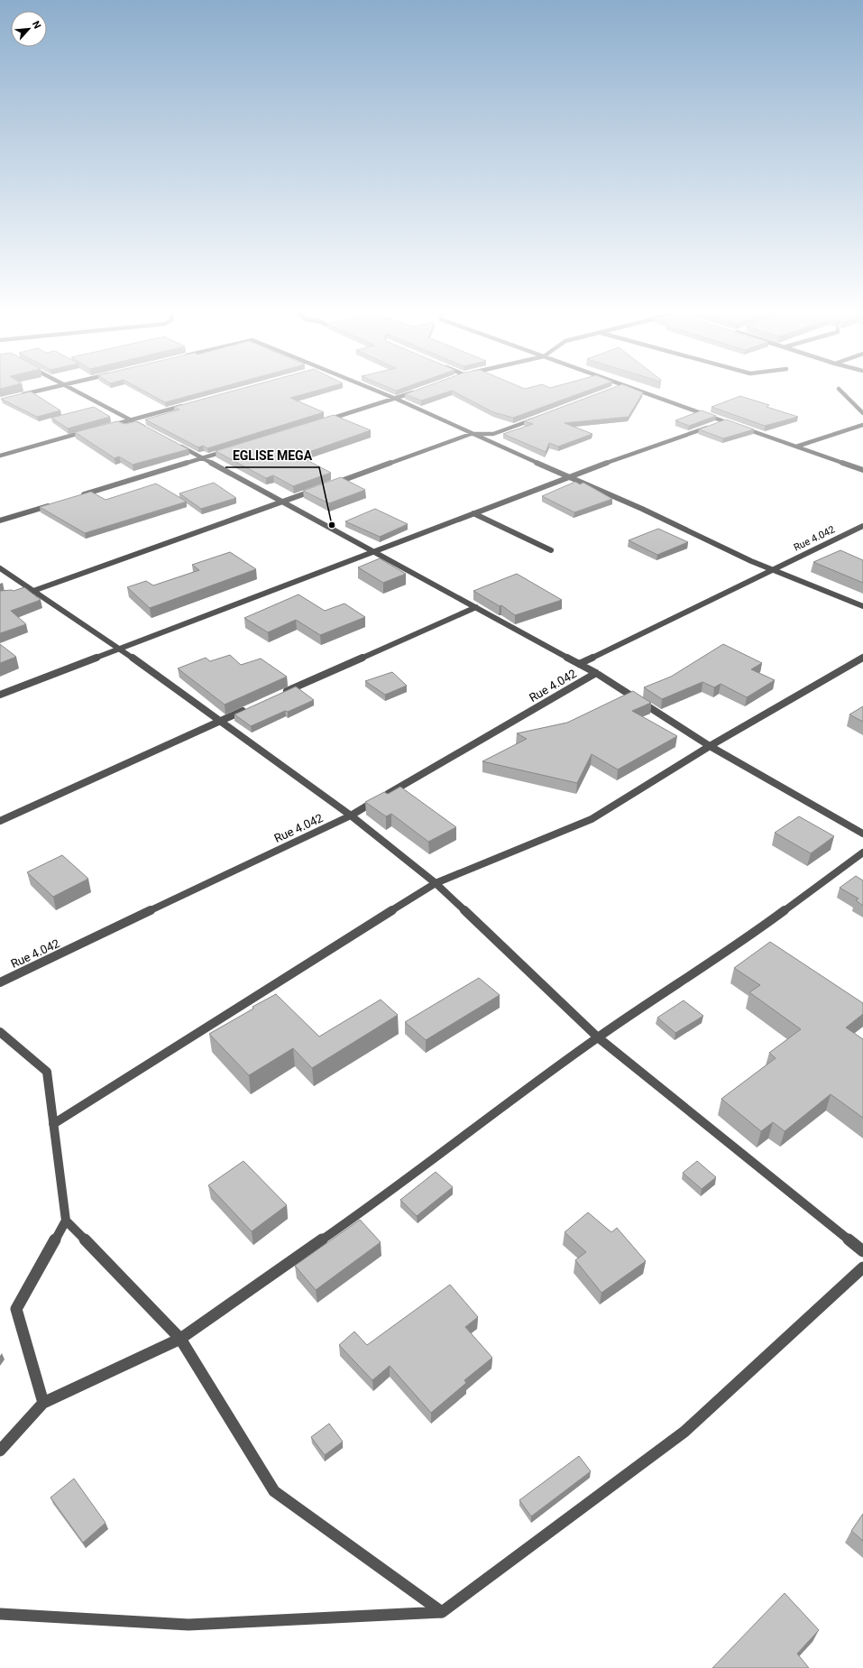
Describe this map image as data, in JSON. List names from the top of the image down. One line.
{"streets":{"street":["Rue 4.042"]},"places":["EGLISE MEGA"],"north":"top right"}
